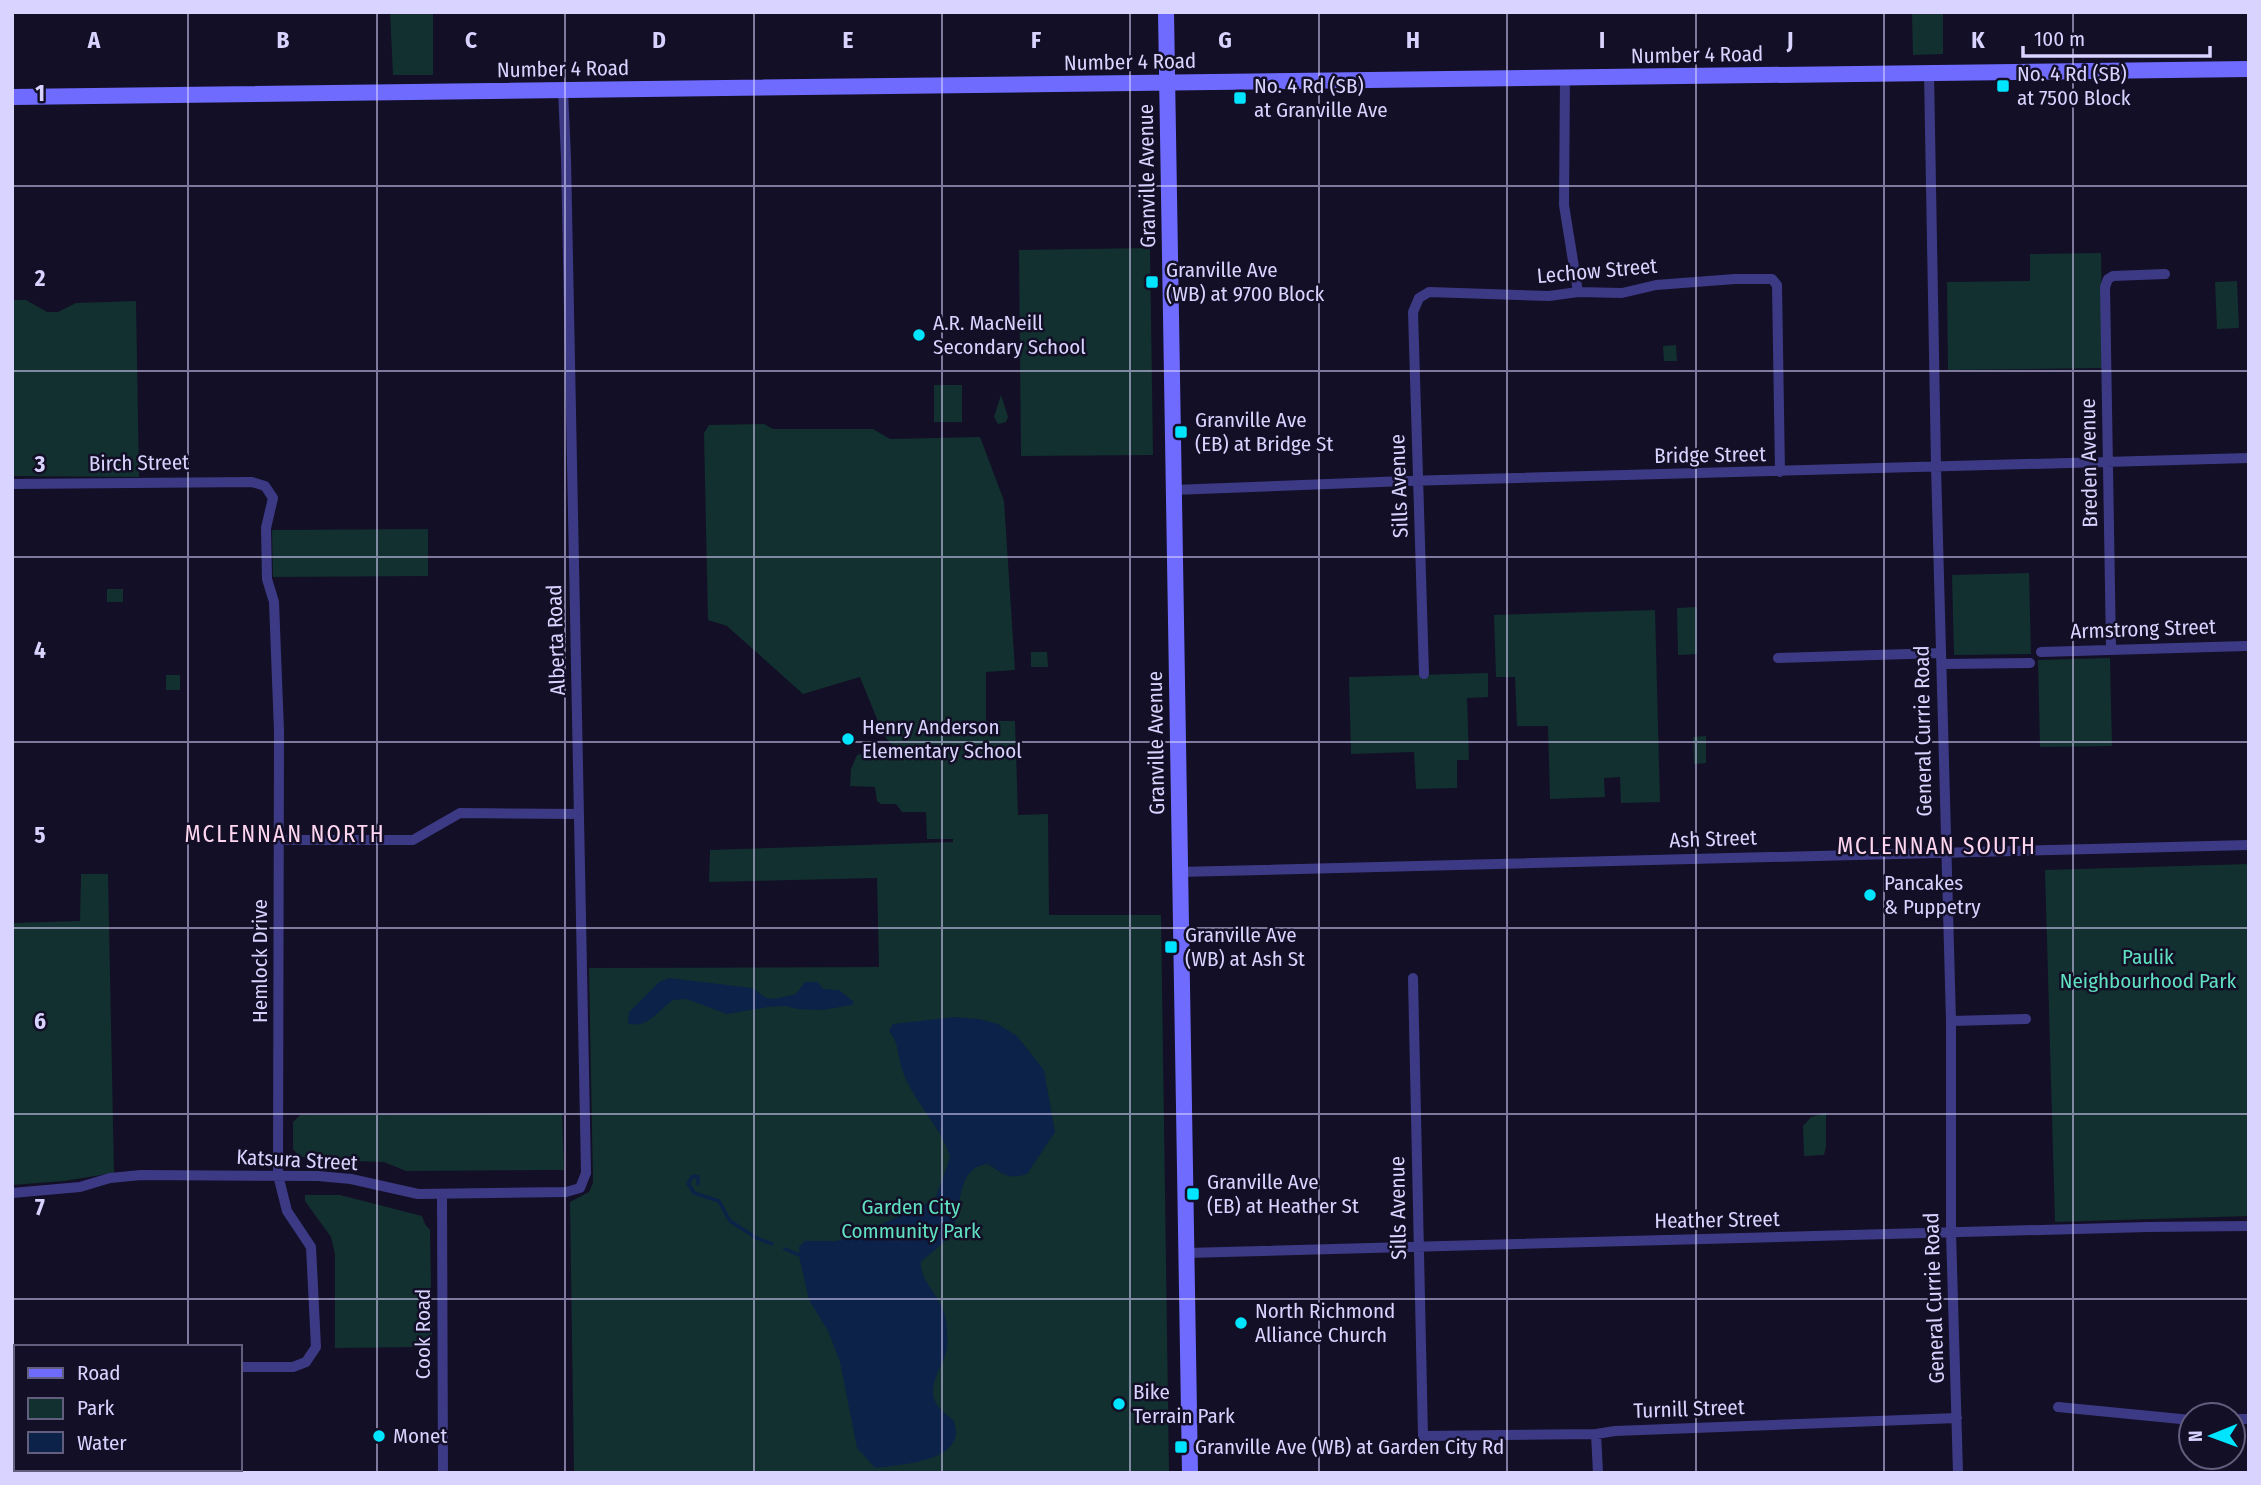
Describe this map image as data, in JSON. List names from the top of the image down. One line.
{"streets":{"main road":["Number 4 Road","Granville Avenue"],"street":["Lechow Street","Bridge Street","Birch Street","Breden Avenue","Sills Avenue","Armstrong Street","Alberta Road","General Currie Road","Ash Street","Hemlock Drive","Katsura Street","Heather Street","Cook Road","Turnill Street"]},"crossings":[["Number 4 Road","Granville Avenue"],["Number 4 Road","Alberta Road"],["Number 4 Road","General Currie Road"],["Granville Avenue","Bridge Street"],["Granville Avenue","Ash Street"],["Granville Avenue","Heather Street"],["Lechow Street","Bridge Street"],["Lechow Street","Sills Avenue"],["Bridge Street","Breden Avenue"],["Bridge Street","Sills Avenue"],["Bridge Street","General Currie Road"],["Birch Street","Hemlock Drive"],["Breden Avenue","Armstrong Street"],["Sills Avenue","Heather Street"],["Sills Avenue","Turnill Street"],["Alberta Road","Katsura Street"],["General Currie Road","Ash Street"],["General Currie Road","Heather Street"],["General Currie Road","Turnill Street"],["Hemlock Drive","Katsura Street"],["Katsura Street","Cook Road"]],"districts":["MCLENNAN NORTH","MCLENNAN SOUTH"],"parks":["Paulik Neighbourhood Park","Garden City Community Park"],"places":{"transit":["No. 4 Rd (SB) at 7500 Block","No. 4 Rd (SB) at Granville Ave","Granville Ave (WB) at 9700 Block","Granville Ave (EB) at Bridge St","Granville Ave (WB) at Ash St","Granville Ave (EB) at Heather St","Granville Ave (WB) at Garden City Rd"],"other":["A.R. MacNeill Secondary School","Henry Anderson Elementary School","Pancakes & Puppetry","North Richmond Alliance Church","Bike Terrain Park","Monet"]},"legend":["Road","Park","Water"],"scale_bar":"100 m","north":"left","grid":{"columns":["A","B","C","D","E","F","G","H","I","J","K"],"rows":["1","2","3","4","5","6","7"]}}
